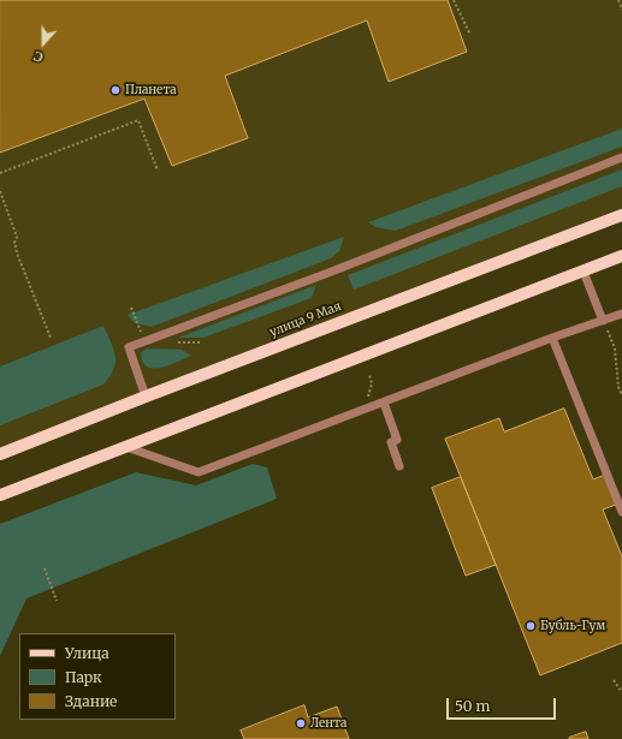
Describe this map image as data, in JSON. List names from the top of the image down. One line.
{"streets":{"main road":["улица 9 Мая"]},"places":["Планета","Бубль-Гум","Лента"],"legend":["Улица","Парк","Здание"],"scale_bar":"50 m","north":"bottom"}
